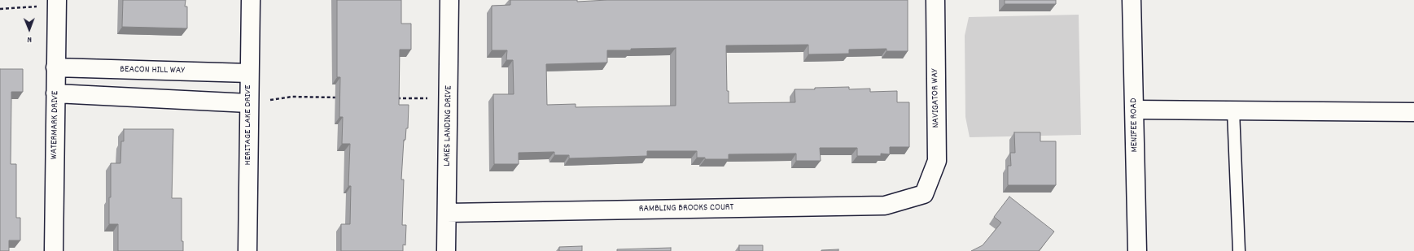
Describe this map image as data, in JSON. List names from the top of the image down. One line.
{"streets":{"street":["BEACON HILL WAY","NAVIGATOR WAY","WATERMARK DRIVE","HERITAGE LAKE DRIVE","MENIFEE ROAD","LAKES LANDING DRIVE","RAMBLING BROOKS COURT"]},"crossings":[["BEACON HILL WAY","WATERMARK DRIVE"],["BEACON HILL WAY","HERITAGE LAKE DRIVE"],["NAVIGATOR WAY","RAMBLING BROOKS COURT"],["LAKES LANDING DRIVE","RAMBLING BROOKS COURT"]],"north":"bottom"}
